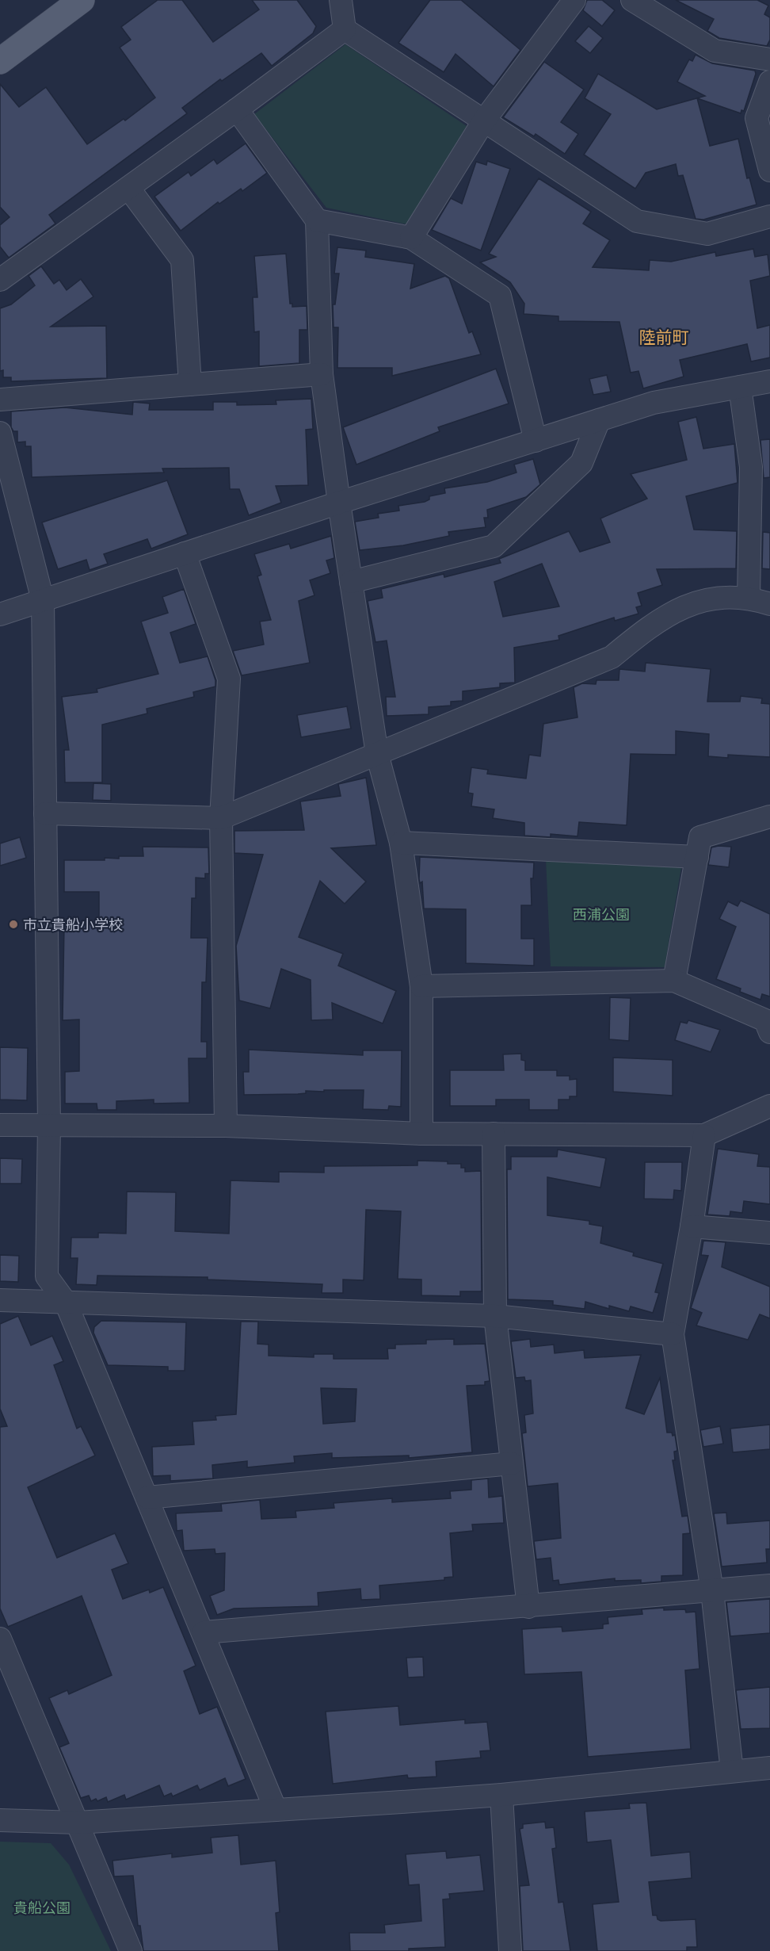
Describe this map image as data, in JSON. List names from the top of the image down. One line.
{"districts":["陸前町"],"parks":["西浦公園","貴船公園"],"places":["市立貴船小学校"]}
